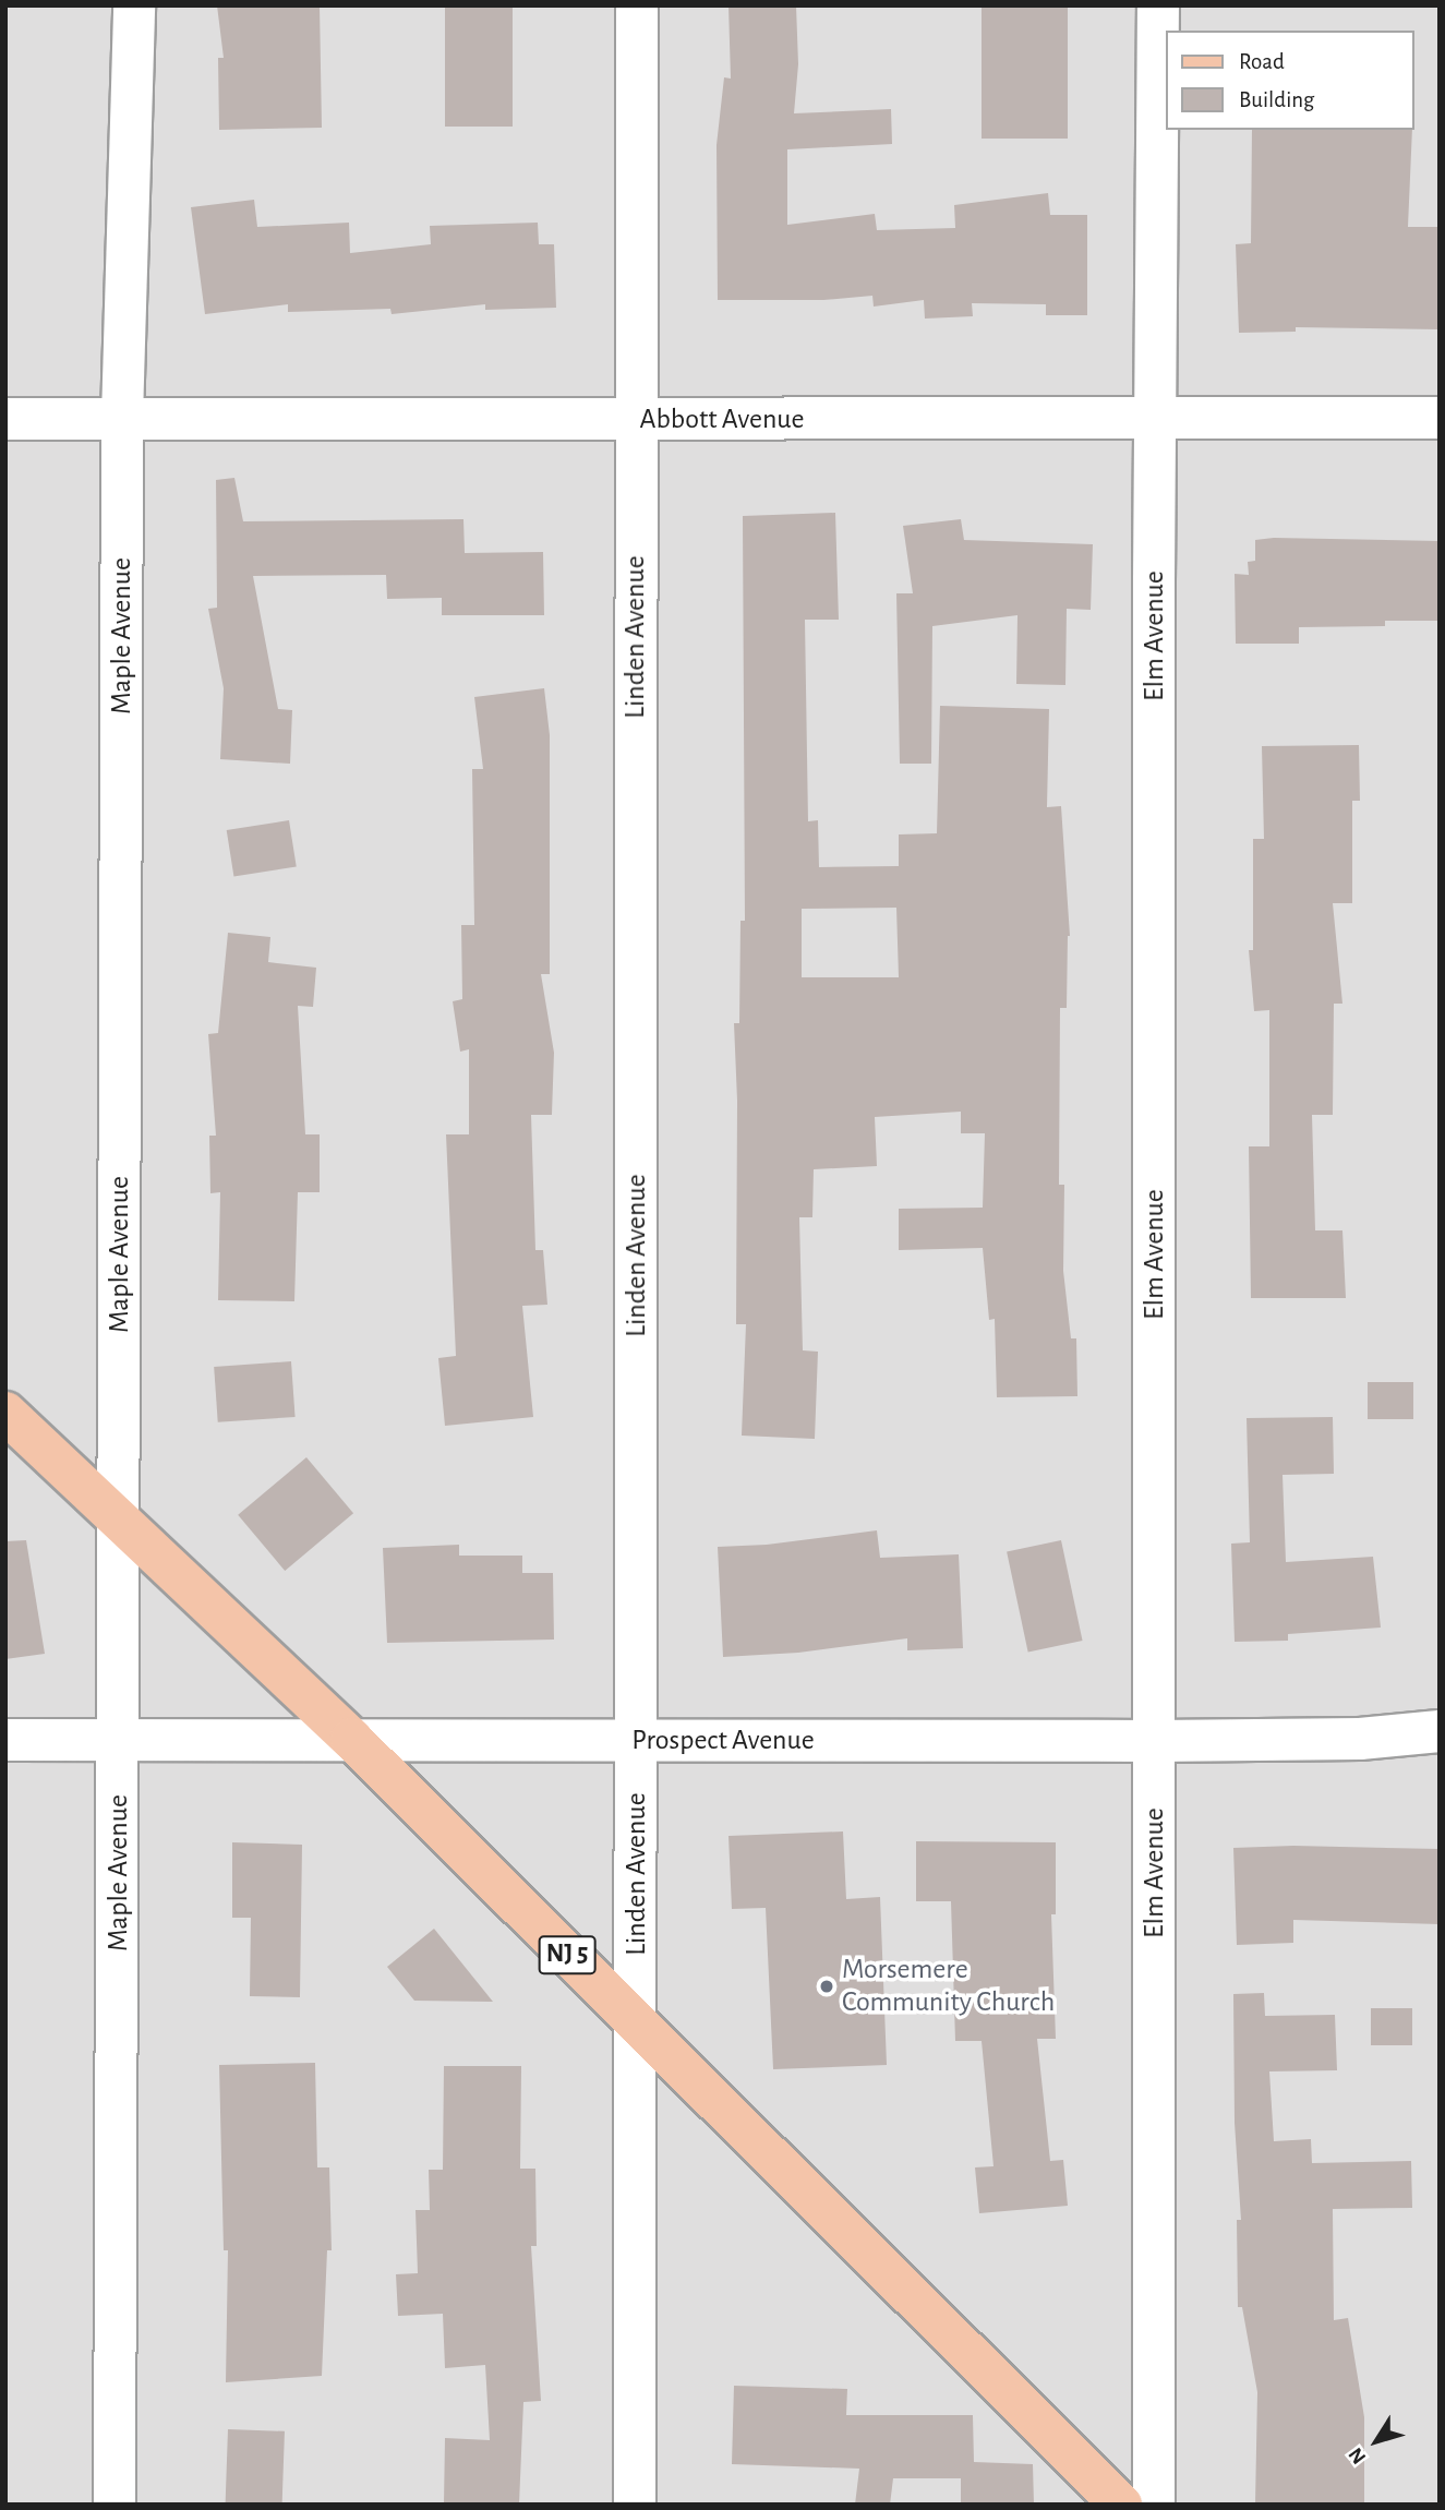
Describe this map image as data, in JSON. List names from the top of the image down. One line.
{"streets":{"main road":["NJ 5"],"street":["Abbott Avenue","Maple Avenue","Elm Avenue","Linden Avenue","Prospect Avenue"]},"crossings":[["Abbott Avenue","Maple Avenue"],["Abbott Avenue","Elm Avenue"],["Abbott Avenue","Linden Avenue"],["Maple Avenue","Prospect Avenue"],["Maple Avenue","NJ 5"],["Elm Avenue","Prospect Avenue"],["Linden Avenue","Prospect Avenue"],["Linden Avenue","NJ 5"],["Prospect Avenue","NJ 5"]],"places":["Morsemere Community Church"],"legend":["Road","Building"],"north":"bottom left"}
